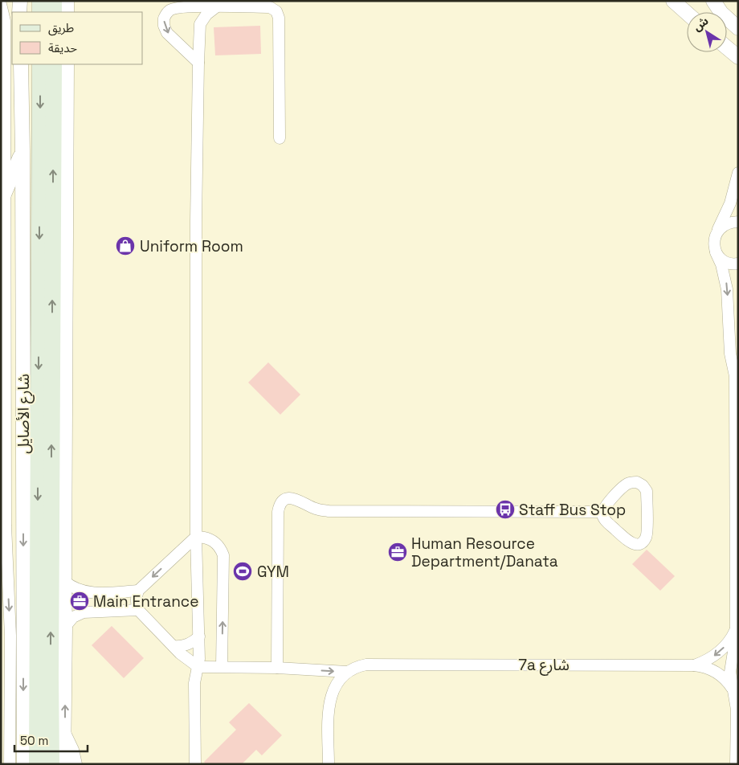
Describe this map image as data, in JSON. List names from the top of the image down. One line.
{"streets":{"street":["شارع الأصايل","7a شارع"]},"places":{"shop":["Uniform Room"],"bus stop":["Staff Bus Stop"],"office":["Human Resource Department/Danata","Main Entrance"],"sports":["GYM"]},"legend":["طريق","حديقة"],"scale_bar":"50 m","north":"top left"}
